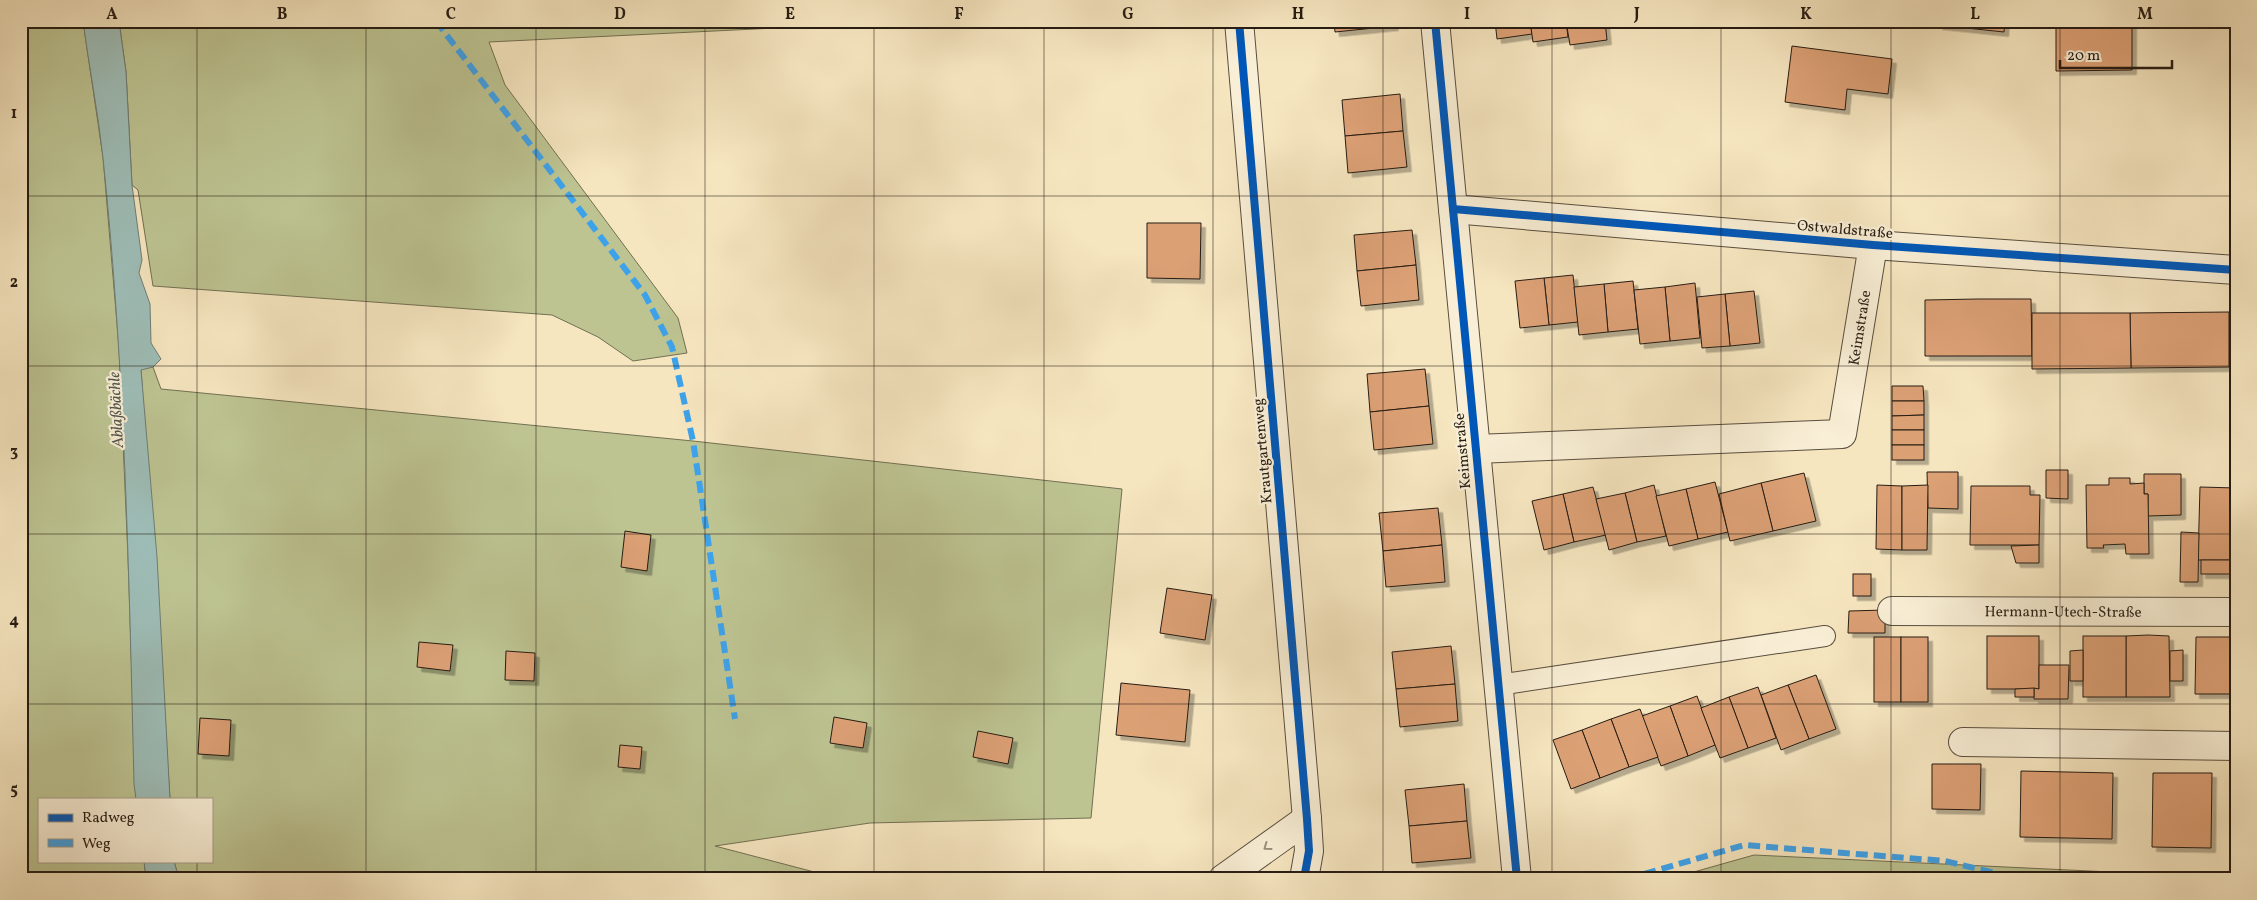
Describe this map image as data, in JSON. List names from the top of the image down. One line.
{"streets":{"street":["Ostwaldstraße","Keimstraße","Krautgartenweg","Hermann-Utech-Straße"]},"crossings":[["Ostwaldstraße","Keimstraße"]],"water":["Ablaßbächle"],"legend":["Radweg","Weg"],"scale_bar":"20 m","grid":{"columns":["A","B","C","D","E","F","G","H","I","J","K","L","M"],"rows":["1","2","3","4","5"]}}
